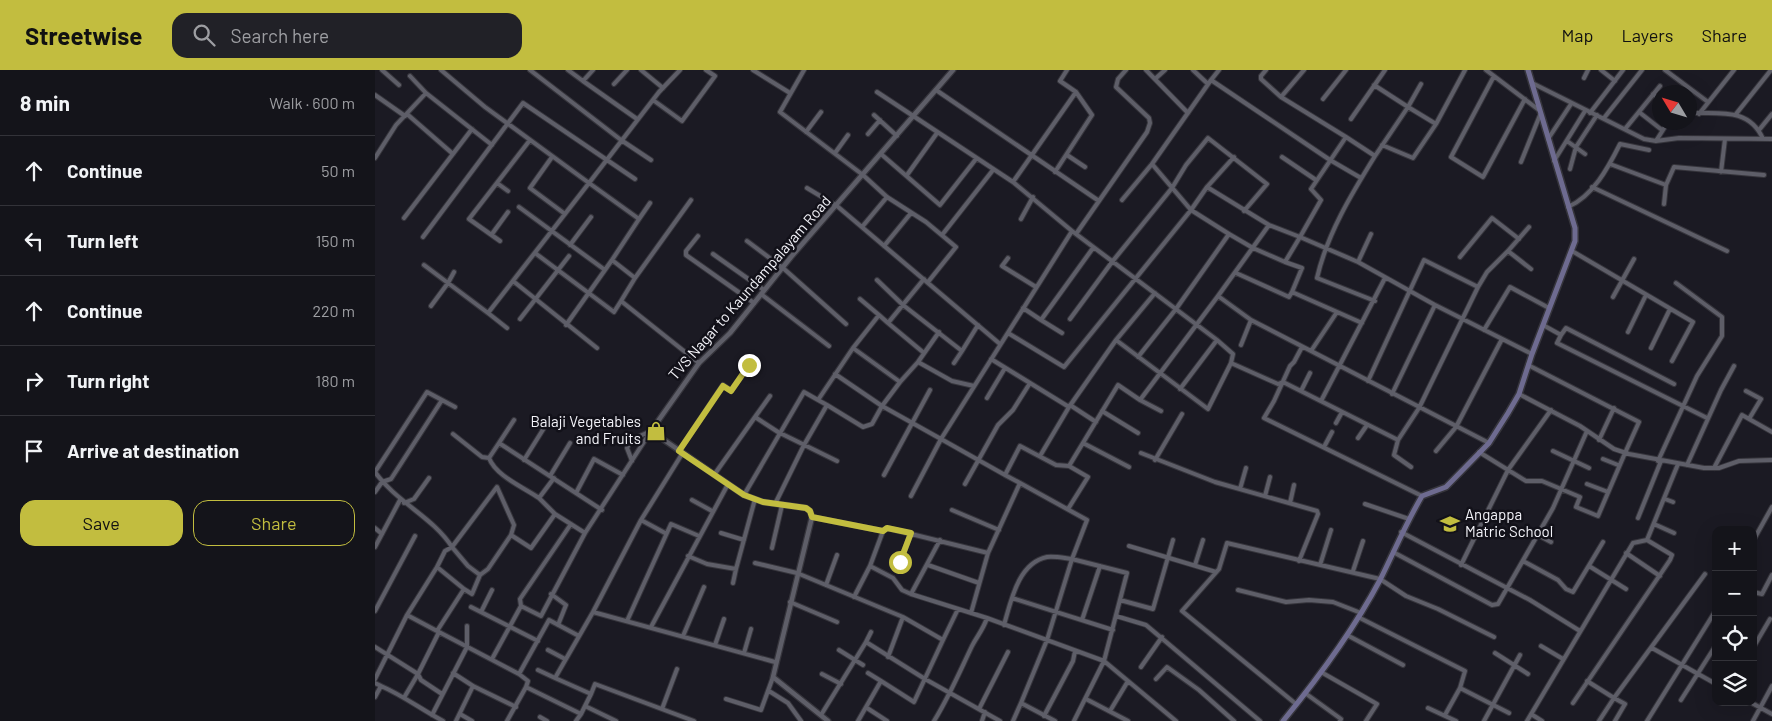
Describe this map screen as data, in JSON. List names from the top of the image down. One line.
{"streets":{"street":["TVS Nagar to Kaundampalayam Road"]},"places":{"shop":["Balaji Vegetables and Fruits"],"school or university":["Angappa Matric School"]},"north":"top left","page":{"header":"Streetwise","search":"Search here","nav":["Map","Layers","Share"],"heading":["8 min","Walk · 600 m"],"list":[["Continue","50 m"],["Turn left","150 m"],["Continue","220 m"],["Turn right","180 m"],"Arrive at destination"],"buttons":["Save","Share"],"map_buttons":["+","−"]}}
